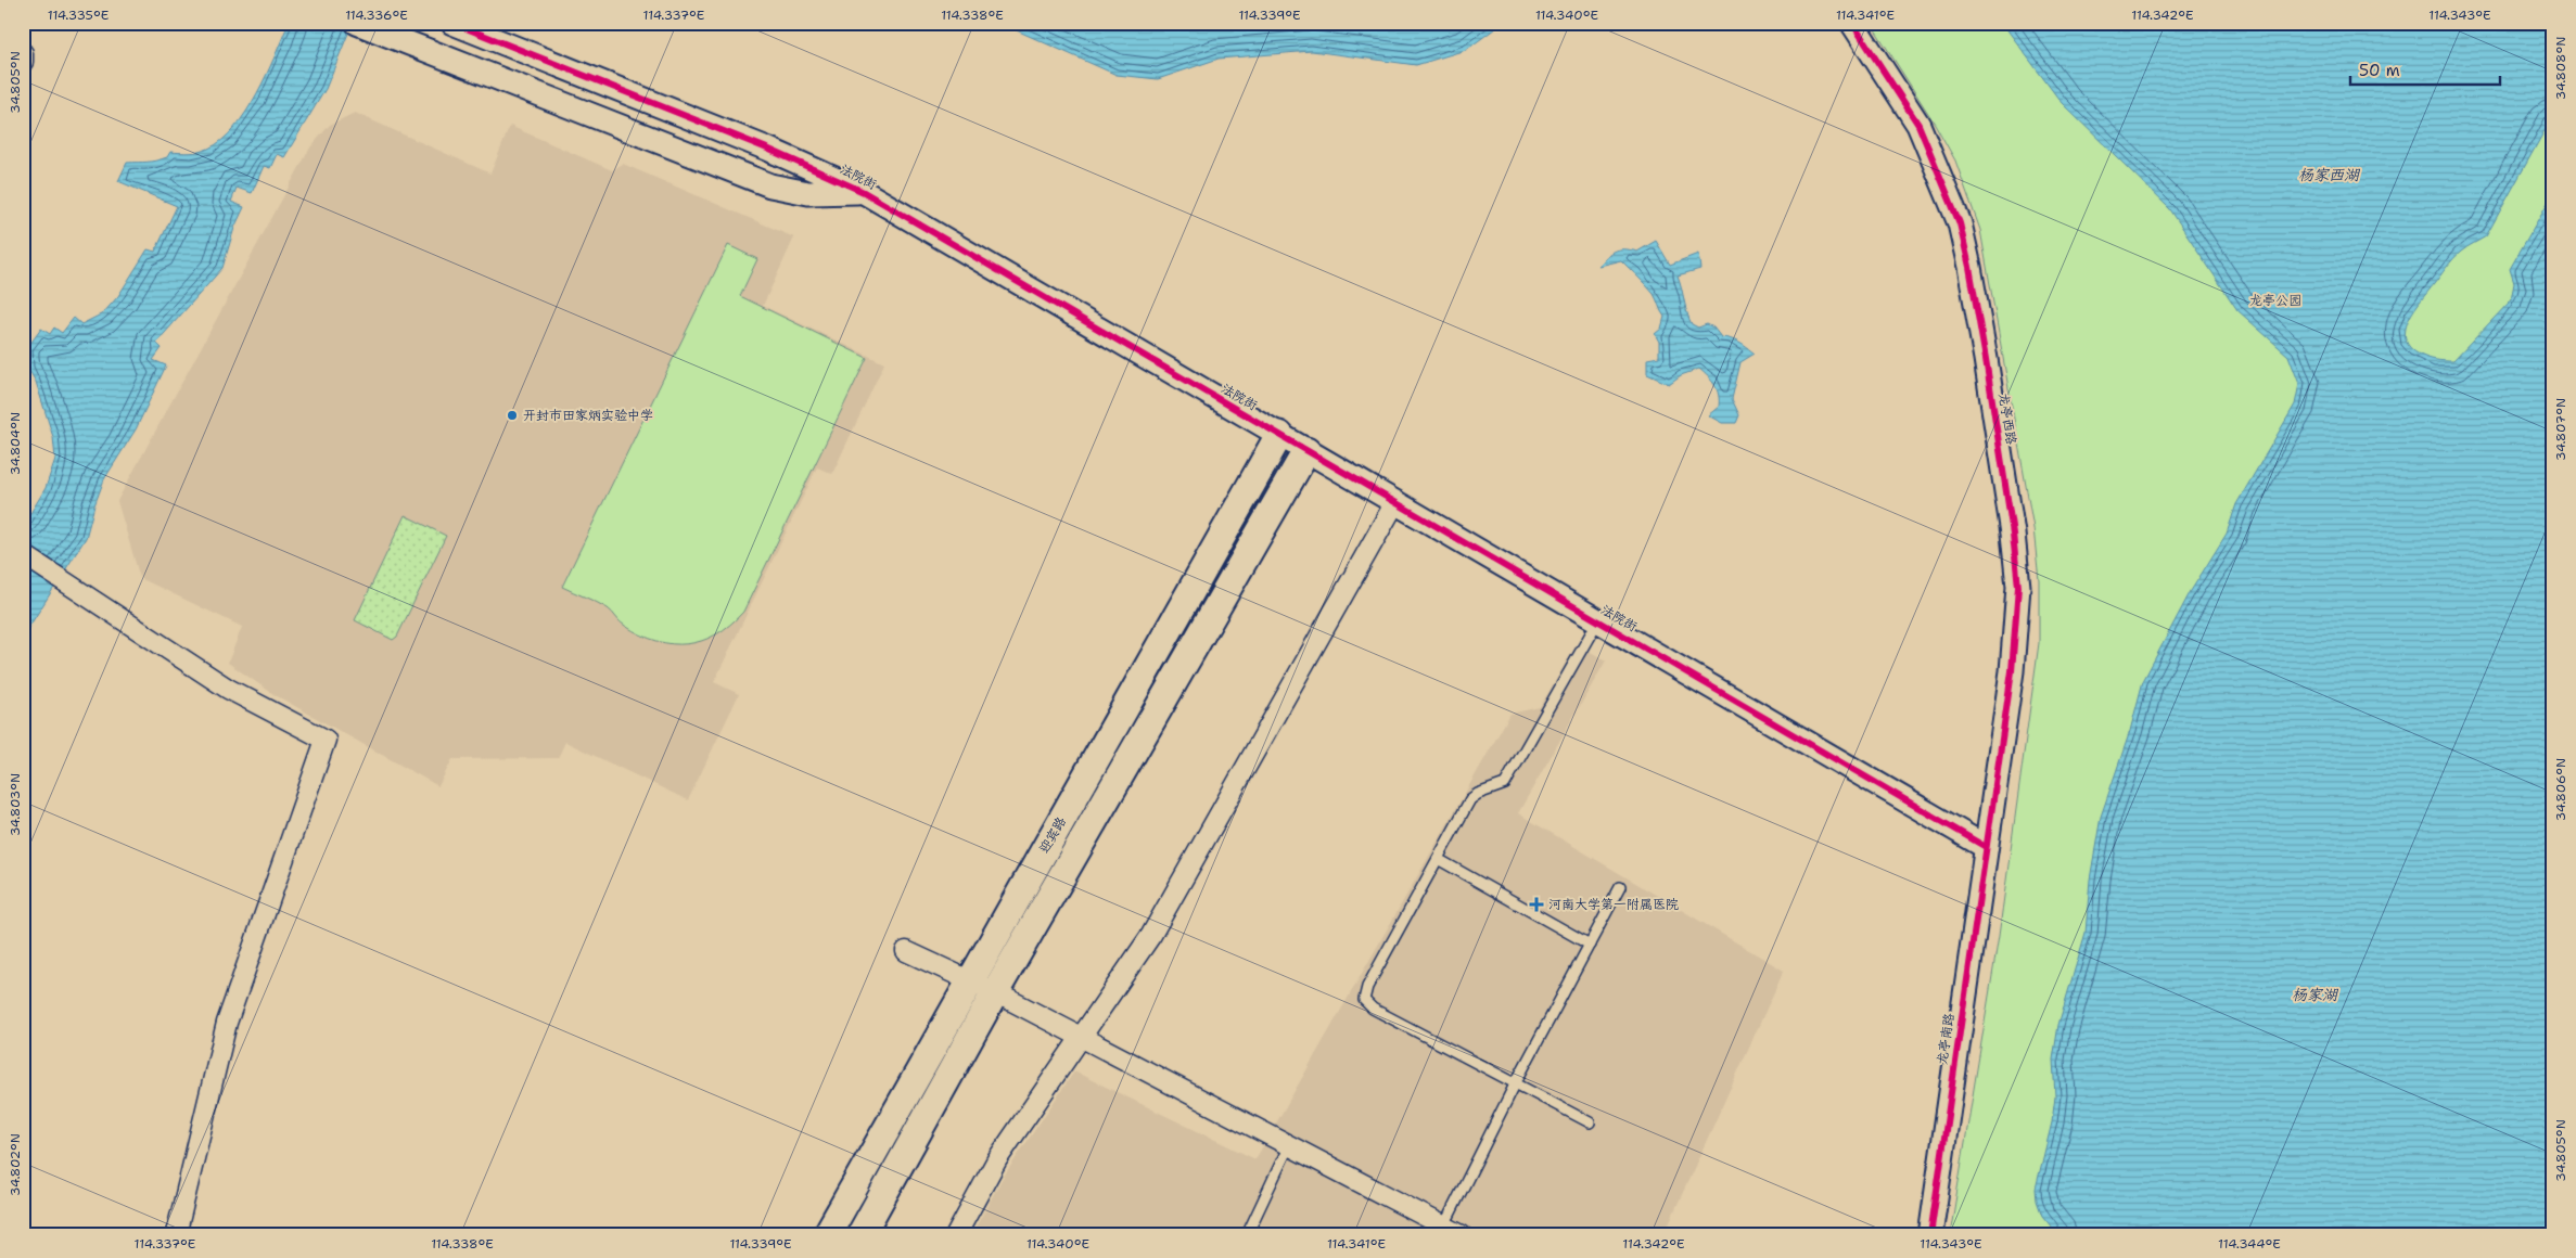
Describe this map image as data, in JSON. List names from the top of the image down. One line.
{"streets":{"main road":["迎宾路"],"street":["法院街","龙亭西路","龙亭南路"]},"crossings":[["法院街","龙亭西路"],["法院街","迎宾路"],["法院街","龙亭南路"],["龙亭西路","龙亭南路"]],"water":["杨家西湖","杨家湖"],"parks":["龙亭公园"],"places":{"other":["开封市田家炳实验中学"],"health":["河南大学第一附属医院"]},"scale_bar":"50 m","coordinates":["114.335°E","114.336°E","114.337°E","114.338°E","114.339°E","114.340°E","114.341°E","114.342°E","114.343°E","34.808°N","34.805°N","34.807°N","34.804°N","34.806°N","34.803°N","34.802°N","114.344°E"]}
